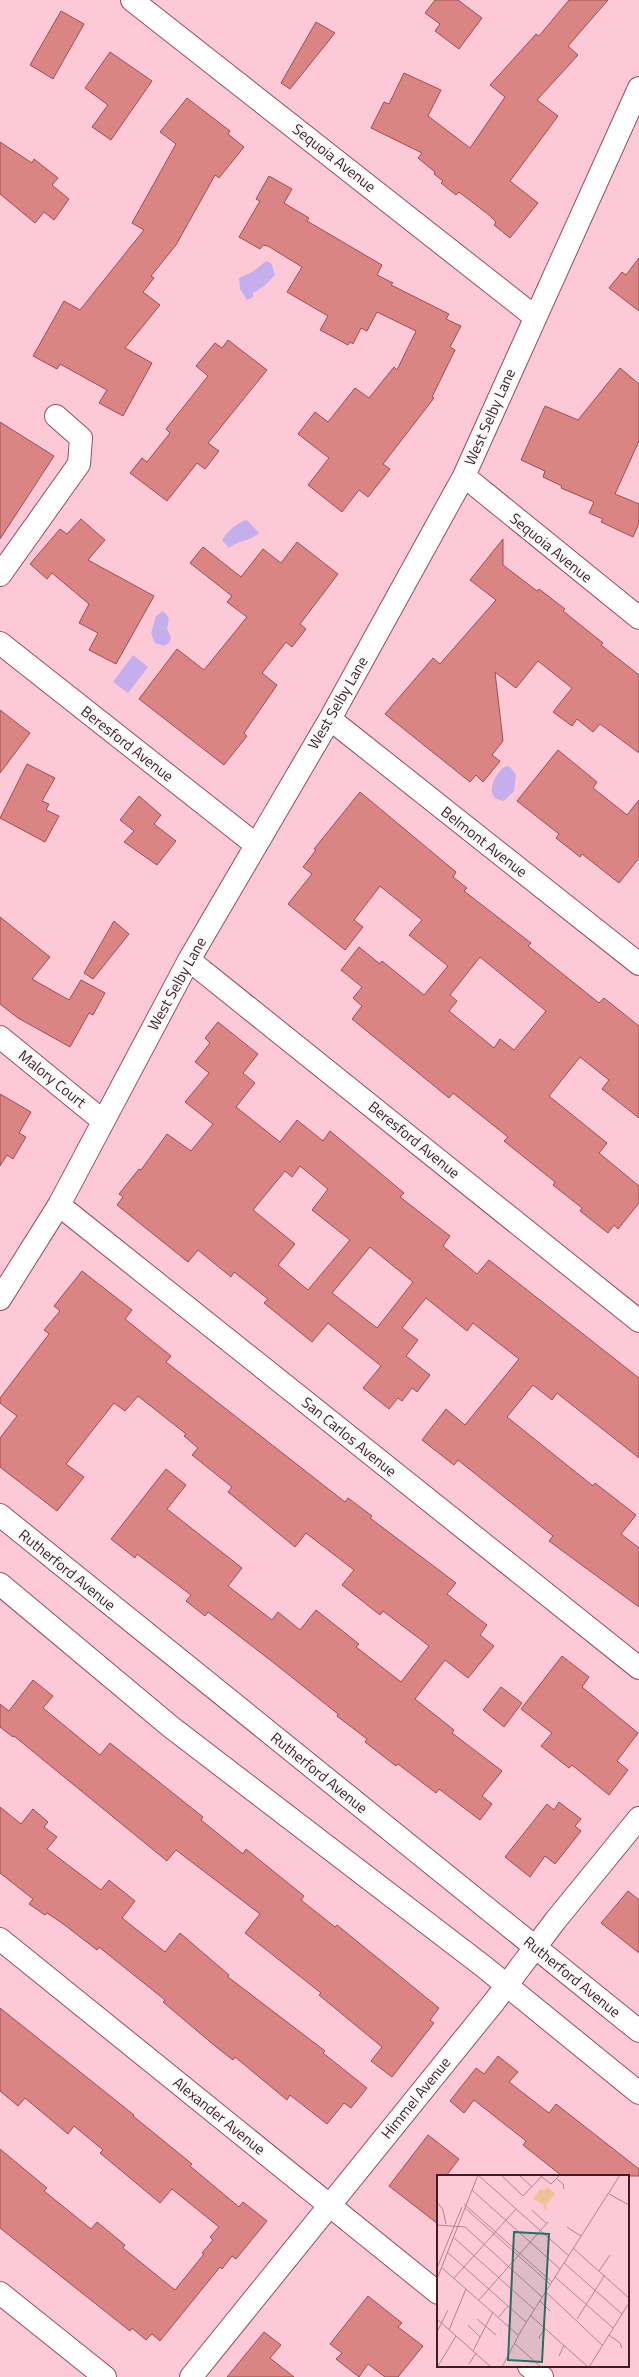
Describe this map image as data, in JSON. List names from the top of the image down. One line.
{"streets":{"street":["Sequoia Avenue","West Selby Lane","Beresford Avenue","Belmont Avenue","Malory Court","San Carlos Avenue","Rutherford Avenue","Himmel Avenue","Alexander Avenue"]},"crossings":[["Sequoia Avenue","West Selby Lane"],["West Selby Lane","Beresford Avenue"],["West Selby Lane","Belmont Avenue"],["West Selby Lane","Malory Court"],["West Selby Lane","San Carlos Avenue"],["Rutherford Avenue","Himmel Avenue"],["Himmel Avenue","Alexander Avenue"]]}
